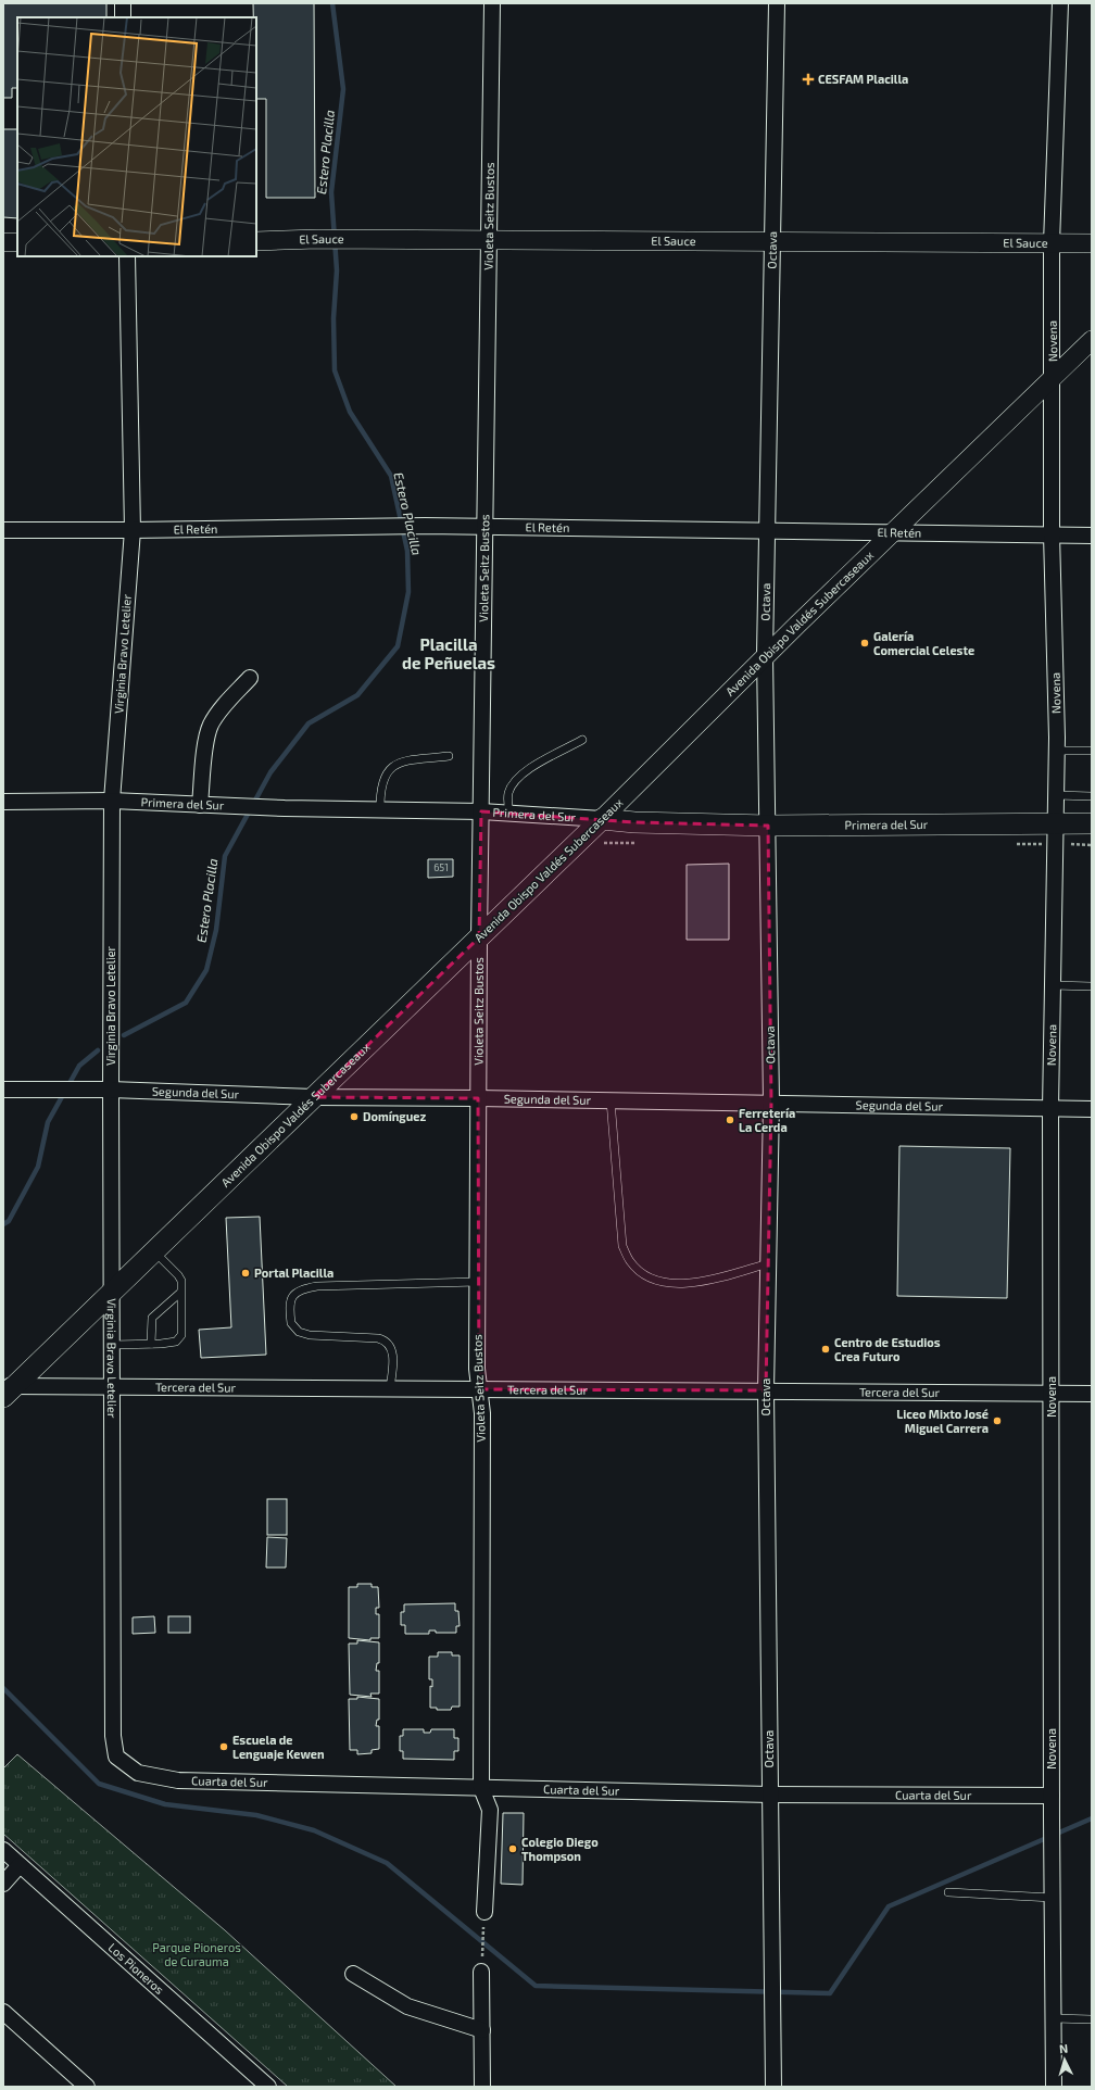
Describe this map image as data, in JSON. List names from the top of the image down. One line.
{"streets":{"main road":["Avenida Obispo Valdés Subercaseaux","Primera del Sur"],"street":["Violeta Seitz Bustos","El Sauce","Octava","Novena","El Retén","Virginia Bravo Letelier","Segunda del Sur","Tercera del Sur","Cuarta del Sur","Los Pioneros"]},"crossings":[["Violeta Seitz Bustos","El Sauce"],["Violeta Seitz Bustos","El Retén"],["Violeta Seitz Bustos","Avenida Obispo Valdés Subercaseaux"],["Violeta Seitz Bustos","Primera del Sur"],["Violeta Seitz Bustos","Segunda del Sur"],["Violeta Seitz Bustos","Tercera del Sur"],["Violeta Seitz Bustos","Cuarta del Sur"],["El Sauce","Octava"],["El Sauce","Novena"],["Octava","El Retén"],["Octava","Avenida Obispo Valdés Subercaseaux"],["Octava","Primera del Sur"],["Octava","Segunda del Sur"],["Octava","Tercera del Sur"],["Octava","Cuarta del Sur"],["Novena","El Retén"],["Novena","Avenida Obispo Valdés Subercaseaux"],["Novena","Primera del Sur"],["Novena","Segunda del Sur"],["Novena","Tercera del Sur"],["Novena","Cuarta del Sur"],["El Retén","Avenida Obispo Valdés Subercaseaux"],["El Retén","Virginia Bravo Letelier"],["Avenida Obispo Valdés Subercaseaux","Virginia Bravo Letelier"],["Avenida Obispo Valdés Subercaseaux","Primera del Sur"],["Avenida Obispo Valdés Subercaseaux","Segunda del Sur"],["Avenida Obispo Valdés Subercaseaux","Tercera del Sur"],["Virginia Bravo Letelier","Primera del Sur"],["Virginia Bravo Letelier","Segunda del Sur"],["Virginia Bravo Letelier","Tercera del Sur"],["Virginia Bravo Letelier","Cuarta del Sur"]],"districts":["Placilla de Peñuelas"],"water":["Estero Placilla"],"parks":["Parque Pioneros de Curauma"],"places":{"health":["CESFAM Placilla"],"other":["Galería Comercial Celeste","Domínguez","Ferretería La Cerda","Portal Placilla","Centro de Estudios Crea Futuro","Liceo Mixto José Miguel Carrera","Escuela de Lenguaje Kewen","Colegio Diego Thompson"]},"house_numbers":["651"],"north":"top"}
